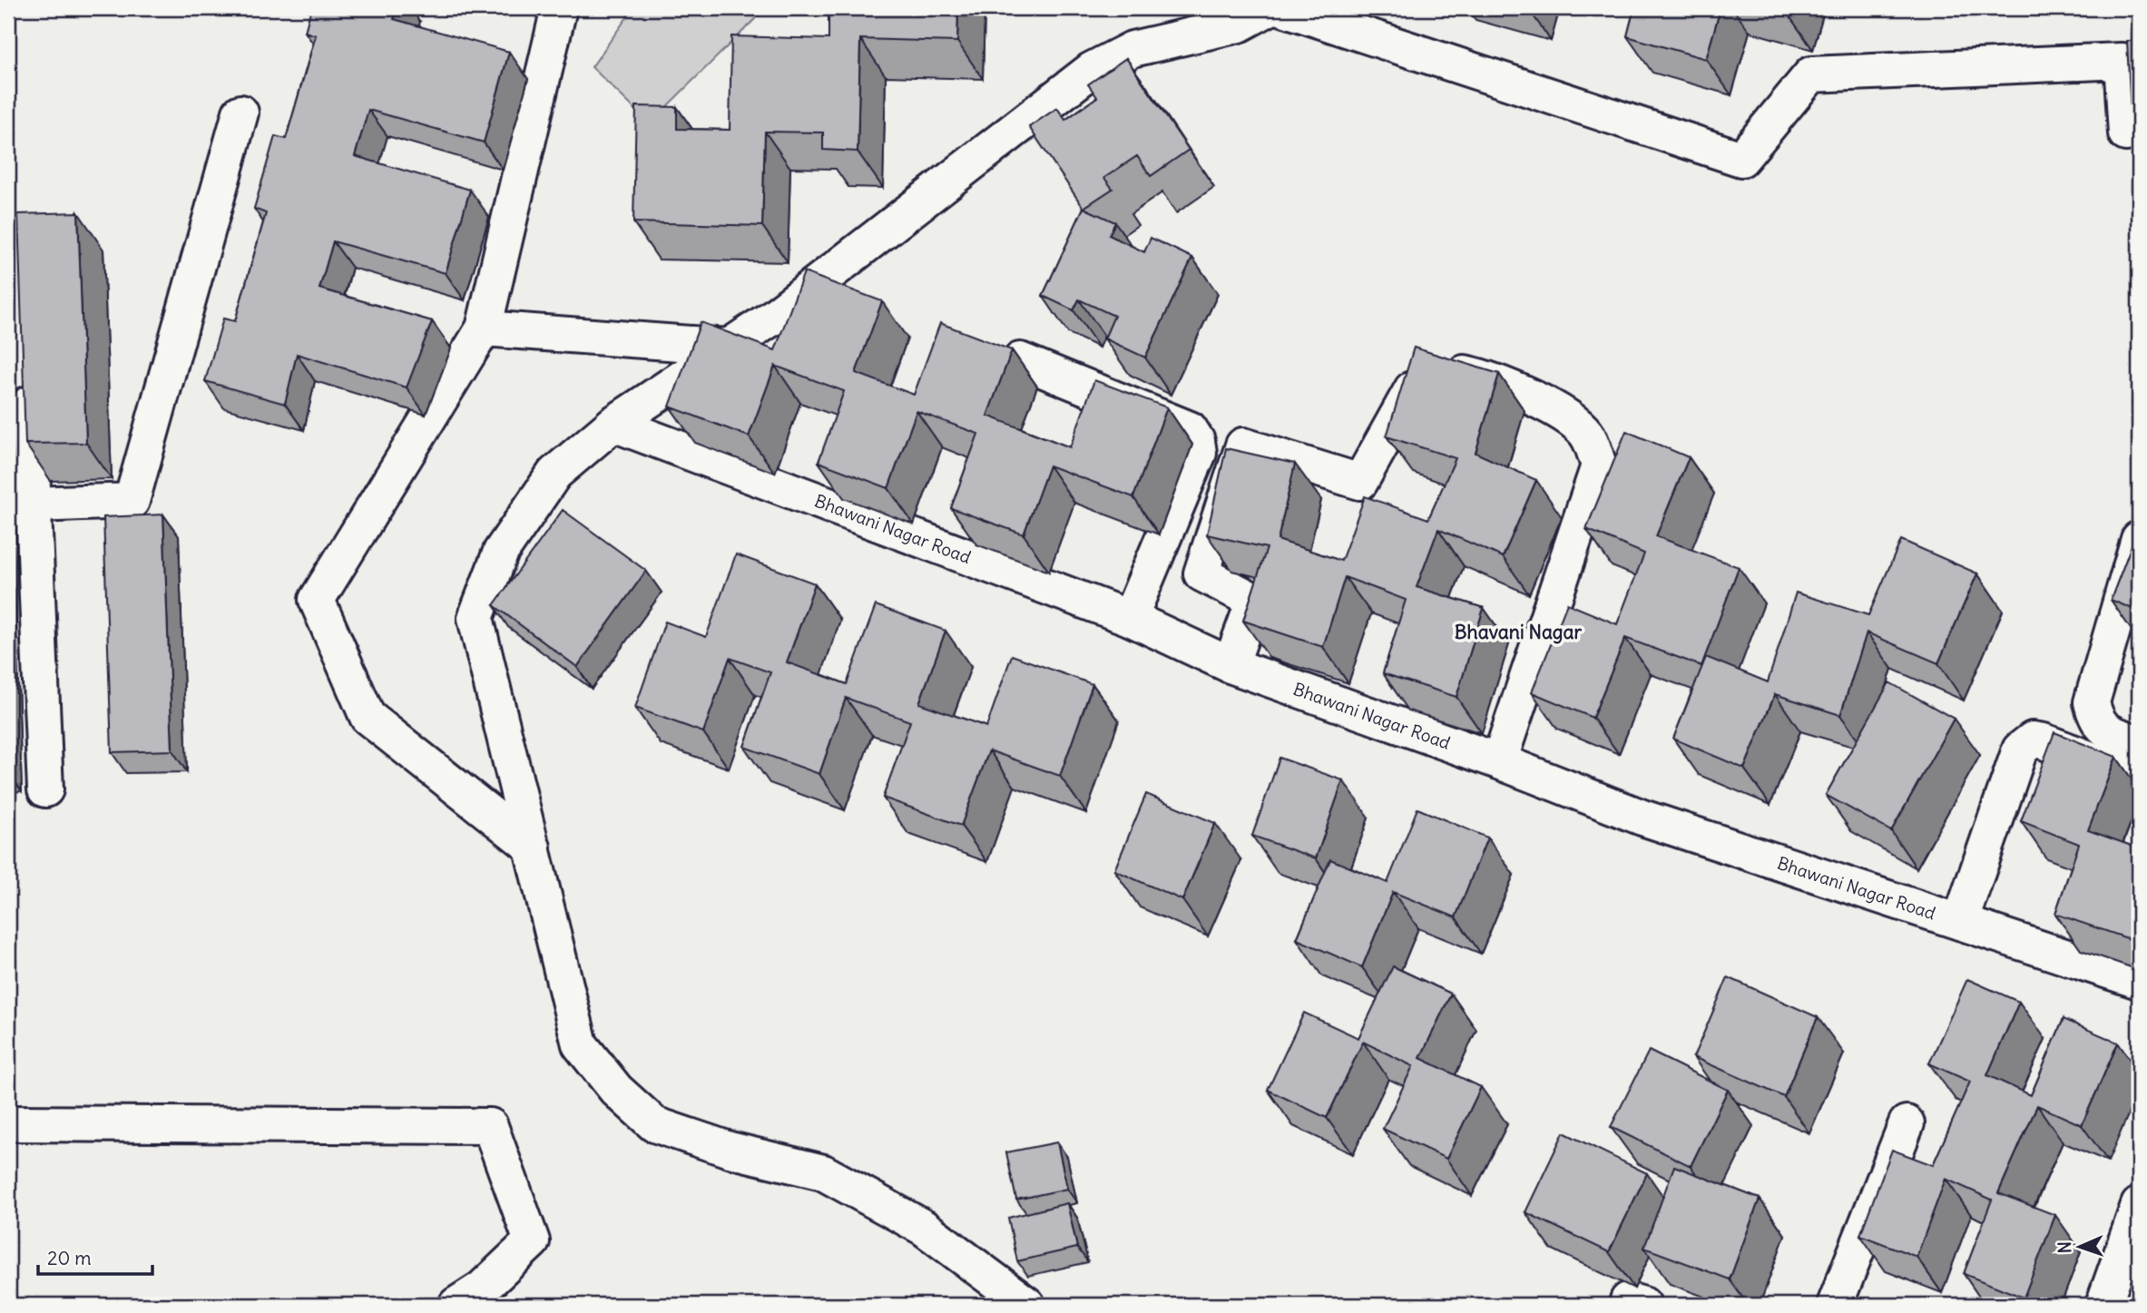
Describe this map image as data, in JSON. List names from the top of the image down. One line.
{"streets":{"street":["Bhawani Nagar Road"]},"districts":["Bhavani Nagar"],"scale_bar":"20 m","north":"left"}
